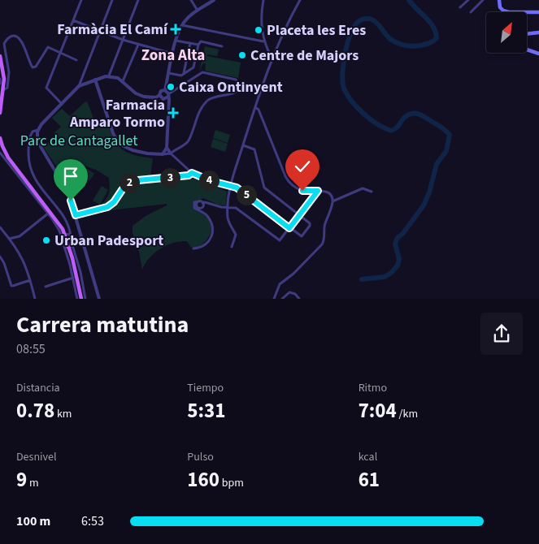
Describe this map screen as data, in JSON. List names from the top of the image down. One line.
{"districts":["Zona Alta"],"parks":["Parc de Cantagallet"],"places":{"health":["Farmàcia El Camí","Farmacia Amparo Tormo"],"other":["Placeta les Eres","Centre de Majors","Caixa Ontinyent","Urban Padesport"]},"north":"top right","page":{"pins":["3","4","2","5"],"heading":["Carrera matutina","08:55"],"stats":[["Distancia","0.78 km"],["Tiempo","5:31"],["Ritmo","7:04 /km"],["Desnivel","9 m"],["Pulso","160 bpm"],["kcal","61"]],"list":[{"name":"100 m","note":"6:53"}]}}
